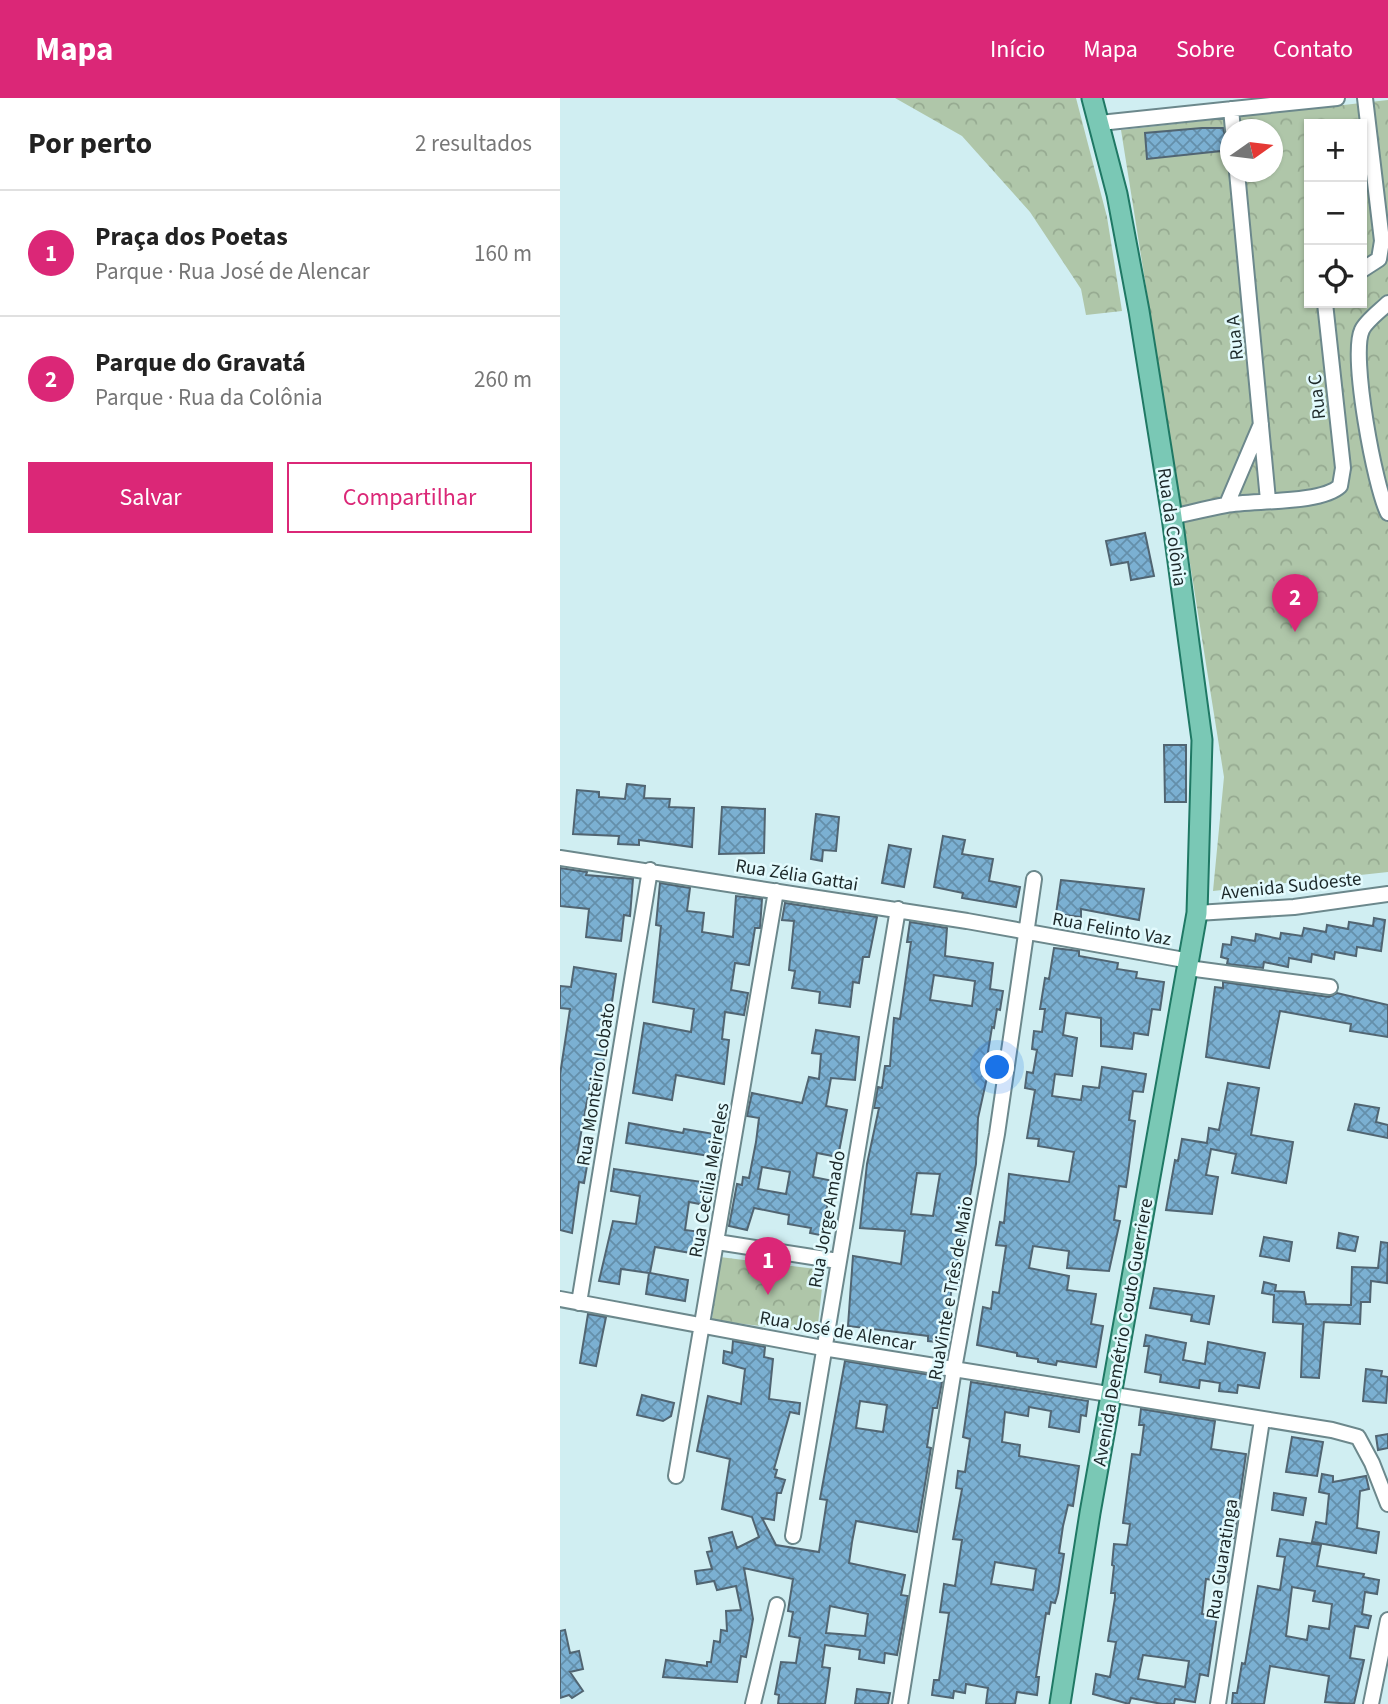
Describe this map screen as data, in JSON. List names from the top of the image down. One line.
{"streets":{"main road":["Rua da Colônia","Avenida Demétrio Couto Guerriere"],"street":["Rua A","Rua C","Rua Zélia Gattai","Avenida Sudoeste","Rua Felinto Vaz","Rua Monteiro Lobato","Rua Cecilia Meireles","Rua Jorge Amado","RuaVinte e Três de Maio","Rua José de Alencar","Rua Guaratinga"]},"crossings":[["Rua A","Rua C"],["Rua da Colônia","Avenida Sudoeste"],["Rua da Colônia","Rua Felinto Vaz"],["Rua da Colônia","Avenida Demétrio Couto Guerriere"],["Rua Zélia Gattai","Rua Felinto Vaz"],["Rua Zélia Gattai","Rua Monteiro Lobato"],["Rua Zélia Gattai","Rua Cecilia Meireles"],["Rua Zélia Gattai","Rua Jorge Amado"],["Rua Zélia Gattai","RuaVinte e Três de Maio"],["Rua Felinto Vaz","RuaVinte e Três de Maio"],["Rua Felinto Vaz","Avenida Demétrio Couto Guerriere"],["Rua Monteiro Lobato","Rua José de Alencar"],["Rua Cecilia Meireles","Rua José de Alencar"],["Rua Jorge Amado","Rua José de Alencar"],["RuaVinte e Três de Maio","Rua José de Alencar"],["Rua José de Alencar","Avenida Demétrio Couto Guerriere"],["Rua José de Alencar","Rua Guaratinga"]],"north":"right","page":{"header":"Mapa","nav":["Início","Mapa","Sobre","Contato"],"heading":["Por perto","2 resultados"],"map_buttons":["+","−"],"list":[{"mark":"1","name":"Praça dos Poetas","note":"Parque · Rua José de Alencar","value":"160 m"},{"mark":"2","name":"Parque do Gravatá","note":"Parque · Rua da Colônia","value":"260 m"}],"buttons":["Salvar","Compartilhar"],"pins":["2","1"]}}
